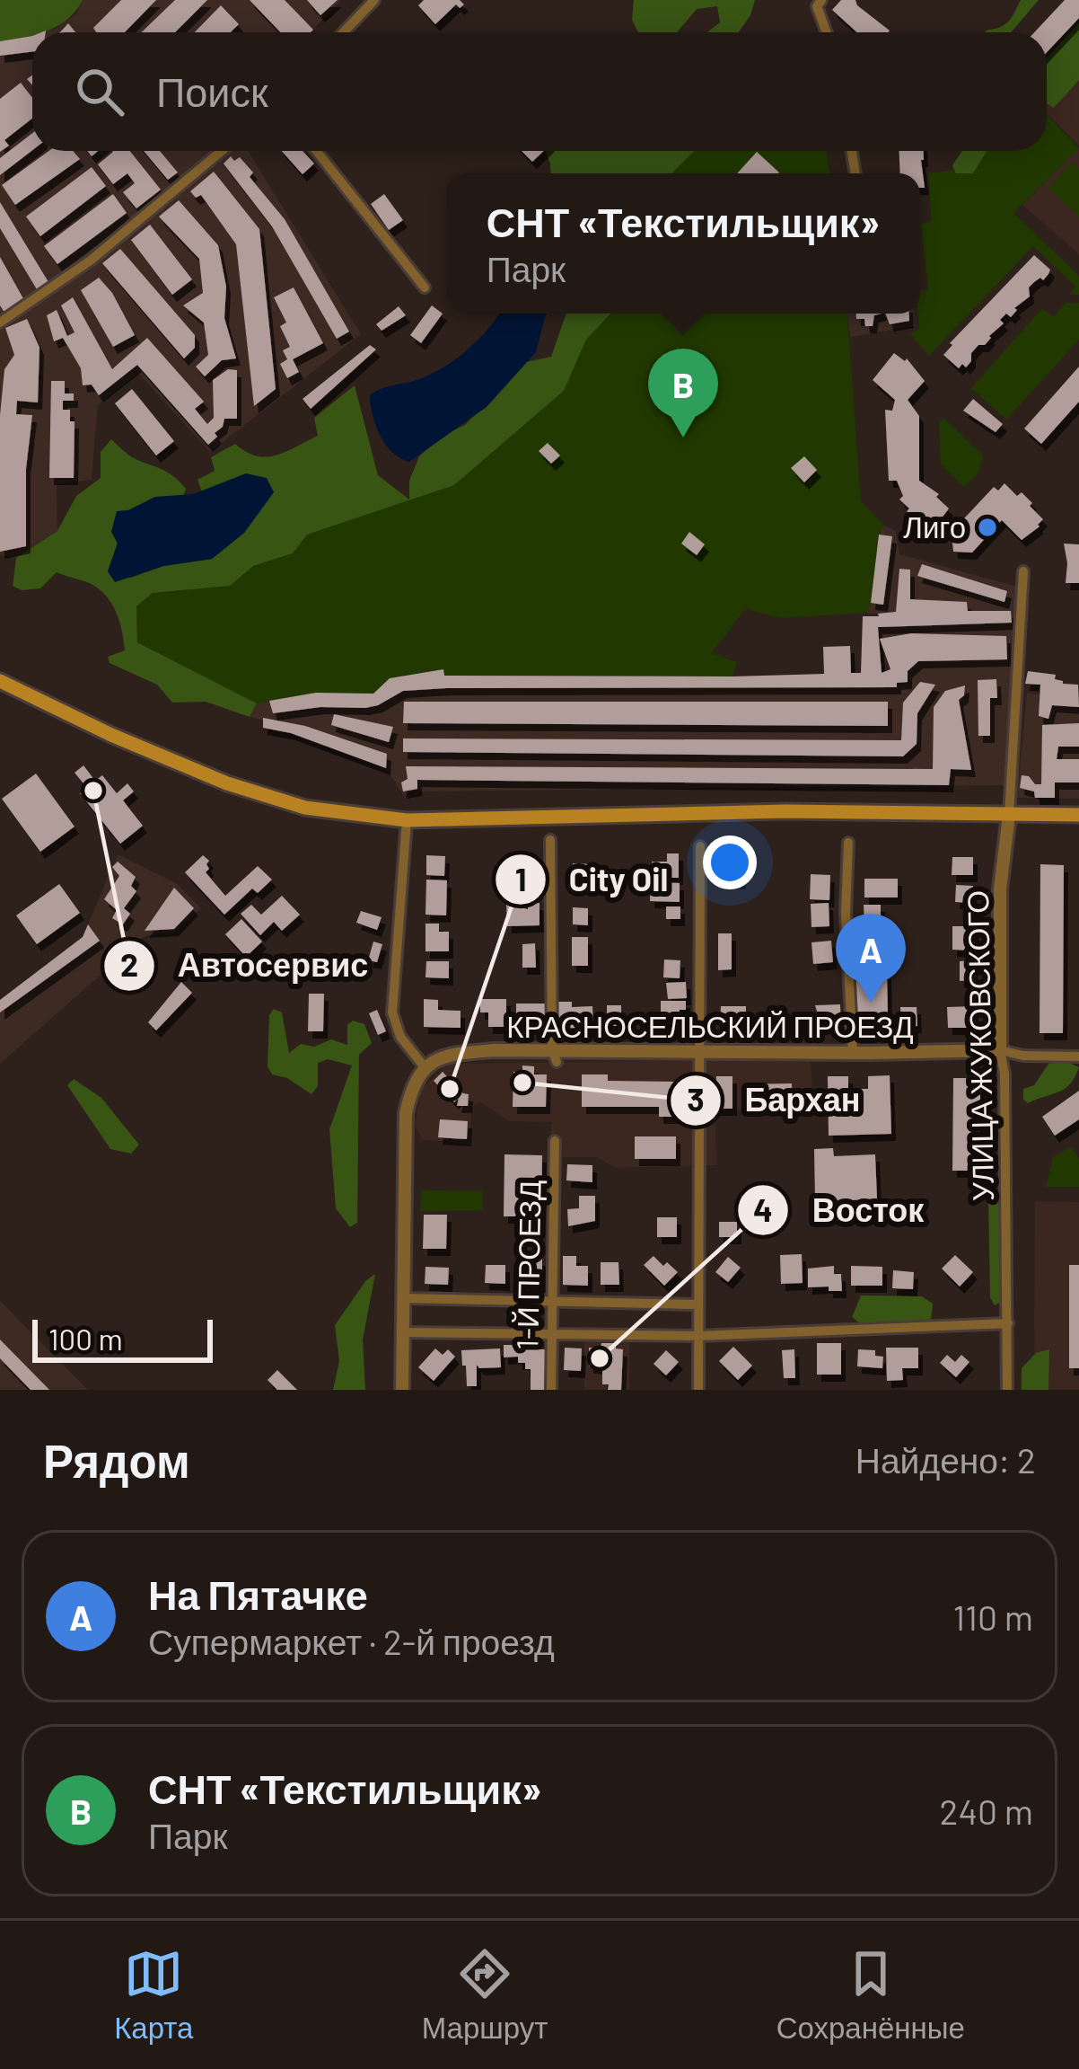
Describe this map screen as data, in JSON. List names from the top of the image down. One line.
{"streets":{"street":["КРАСНОСЕЛЬСКИЙ ПРОЕЗД","УЛИЦА ЖУКОВСКОГО","1-Й ПРОЕЗД"]},"crossings":[["КРАСНОСЕЛЬСКИЙ ПРОЕЗД","УЛИЦА ЖУКОВСКОГО"]],"places":["Лиго","Автосервис","Бархан","City Oil","Восток"],"scale_bar":"100 m","page":{"search":"Поиск","popup":["СНТ «Текстильщик»","Парк"],"pins":["B","A"],"scale":"100 m","heading":["Рядом","Найдено: 2"],"list":[{"mark":"A","name":"На Пятачке","note":"Супермаркет · 2-й проезд","value":"110 m"},{"mark":"B","name":"СНТ «Текстильщик»","note":"Парк","value":"240 m"}],"nav":["Карта","Маршрут","Сохранённые"]}}
